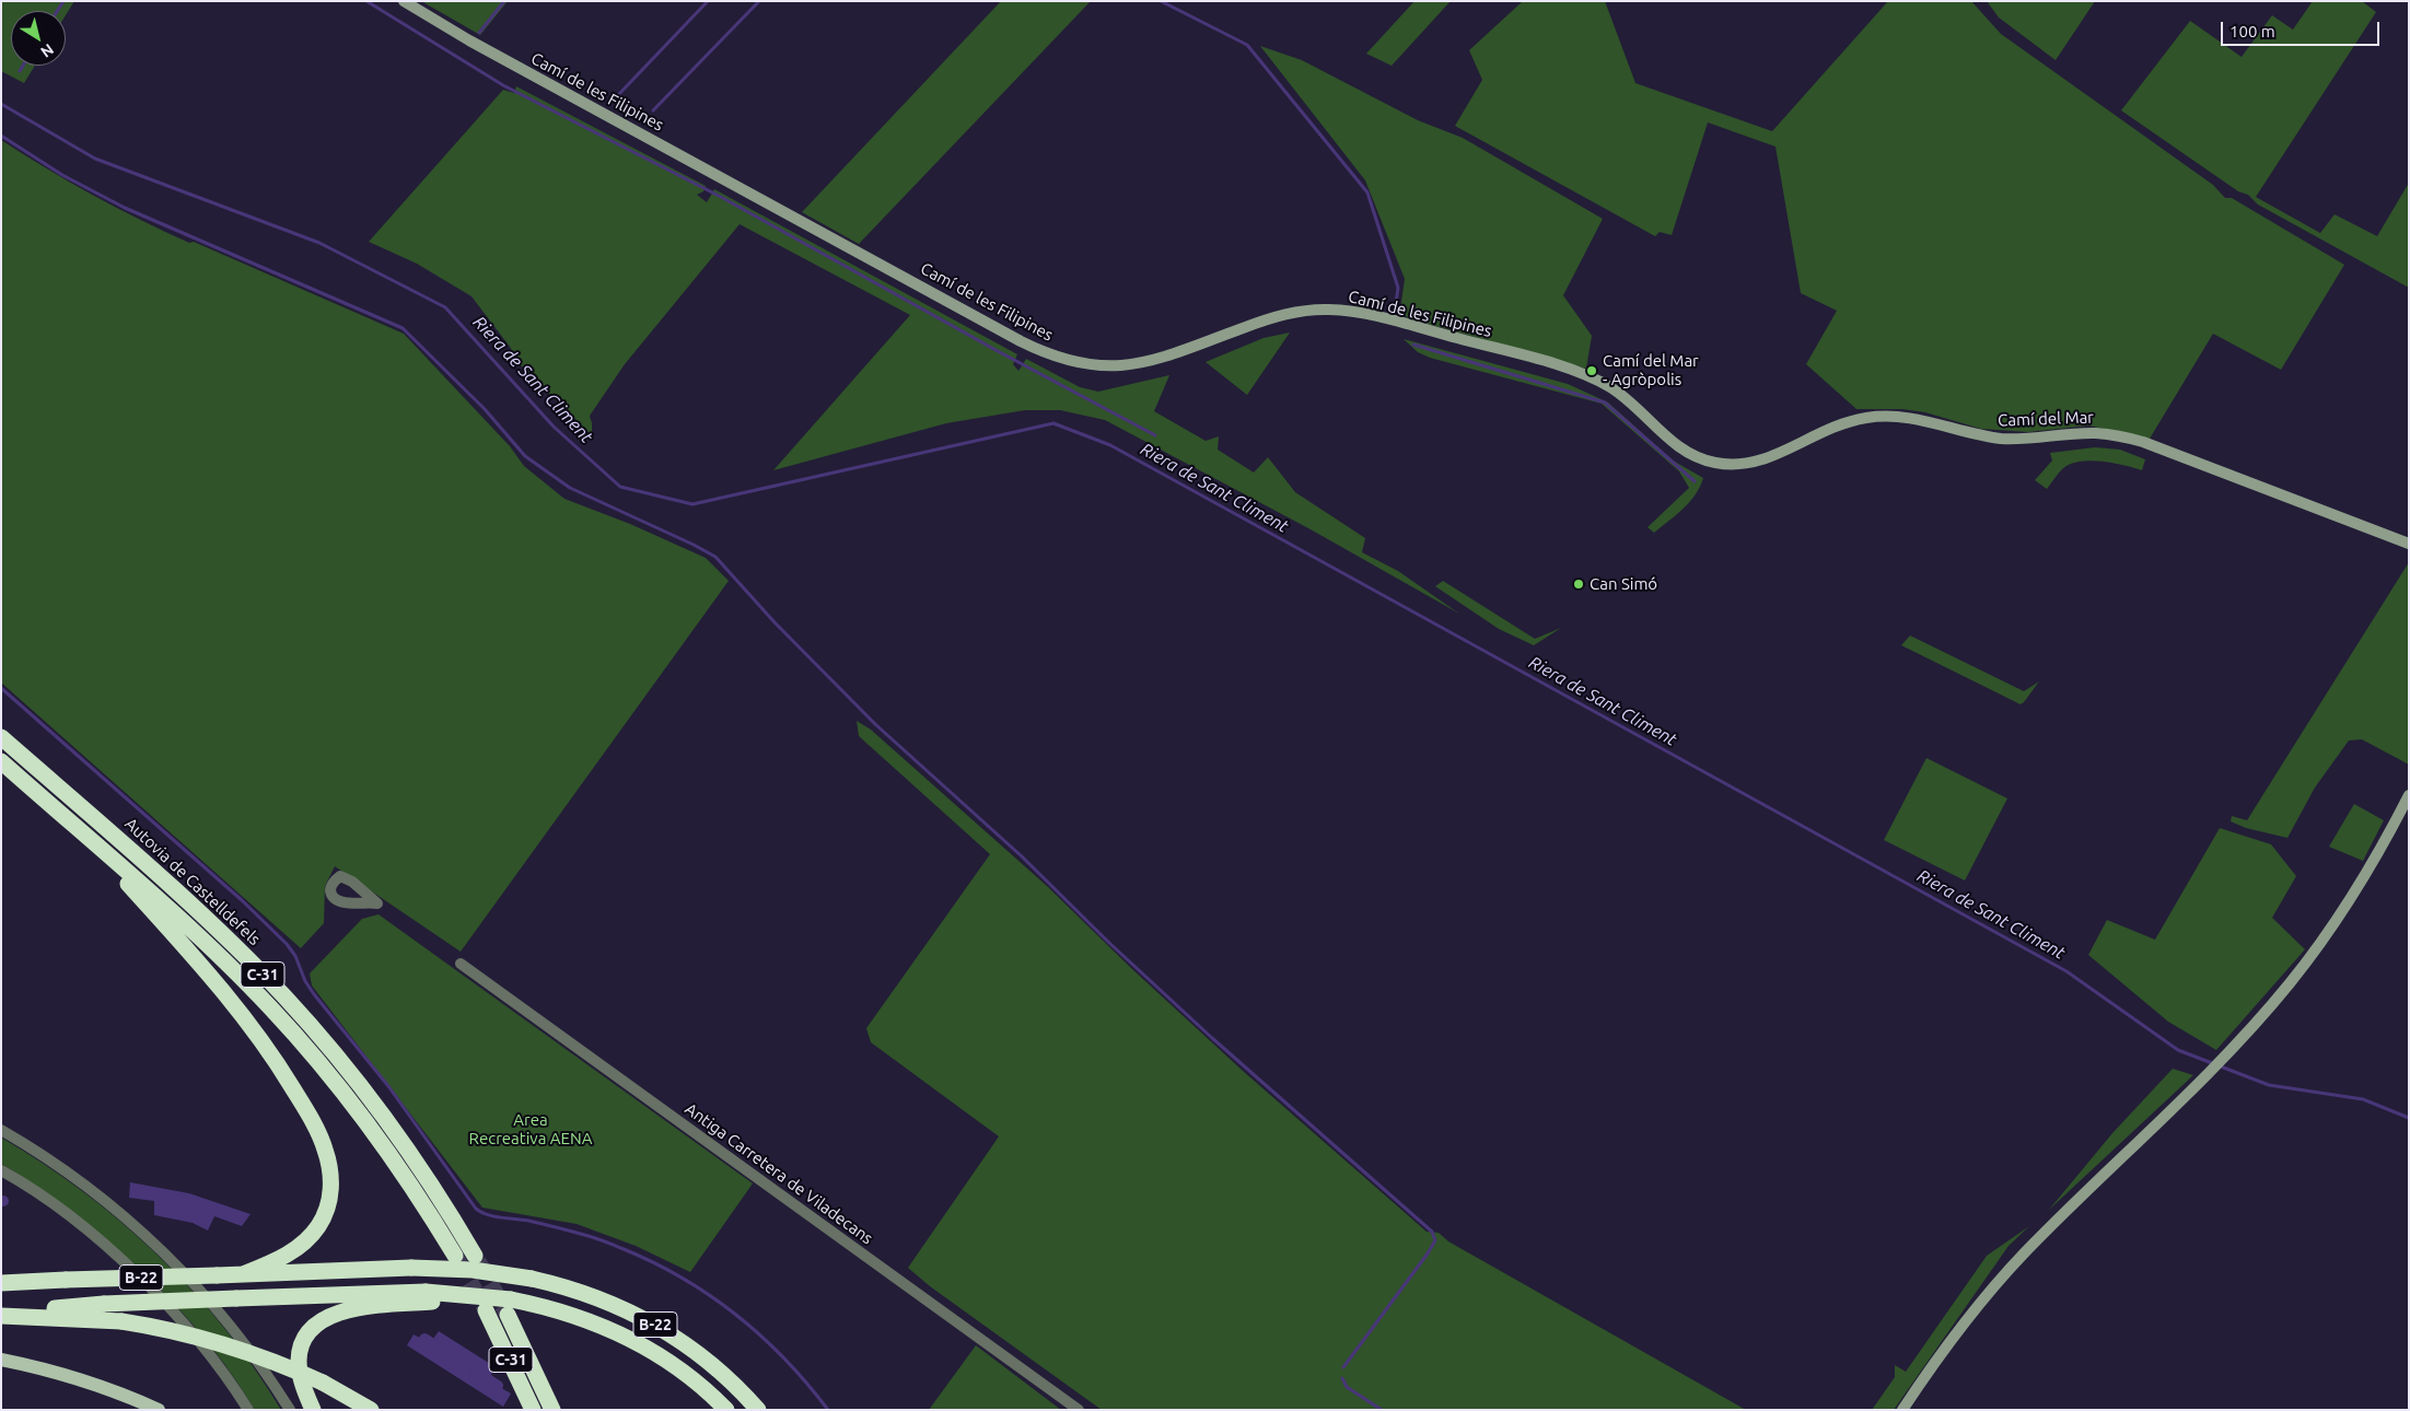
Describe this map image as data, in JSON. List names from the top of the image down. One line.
{"streets":{"highway":["Autovia de Castelldefels","C-31","B-22"],"main road":["Camí de les Filipines","Camí del Mar"],"street":["Antiga Carretera de Viladecans"]},"crossings":[["Camí de les Filipines","Camí del Mar"]],"water":["Riera de Sant Climent"],"parks":["Area Recreativa AENA"],"places":["Camí del Mar - Agròpolis","Can Simó"],"scale_bar":"100 m","north":"bottom right"}
